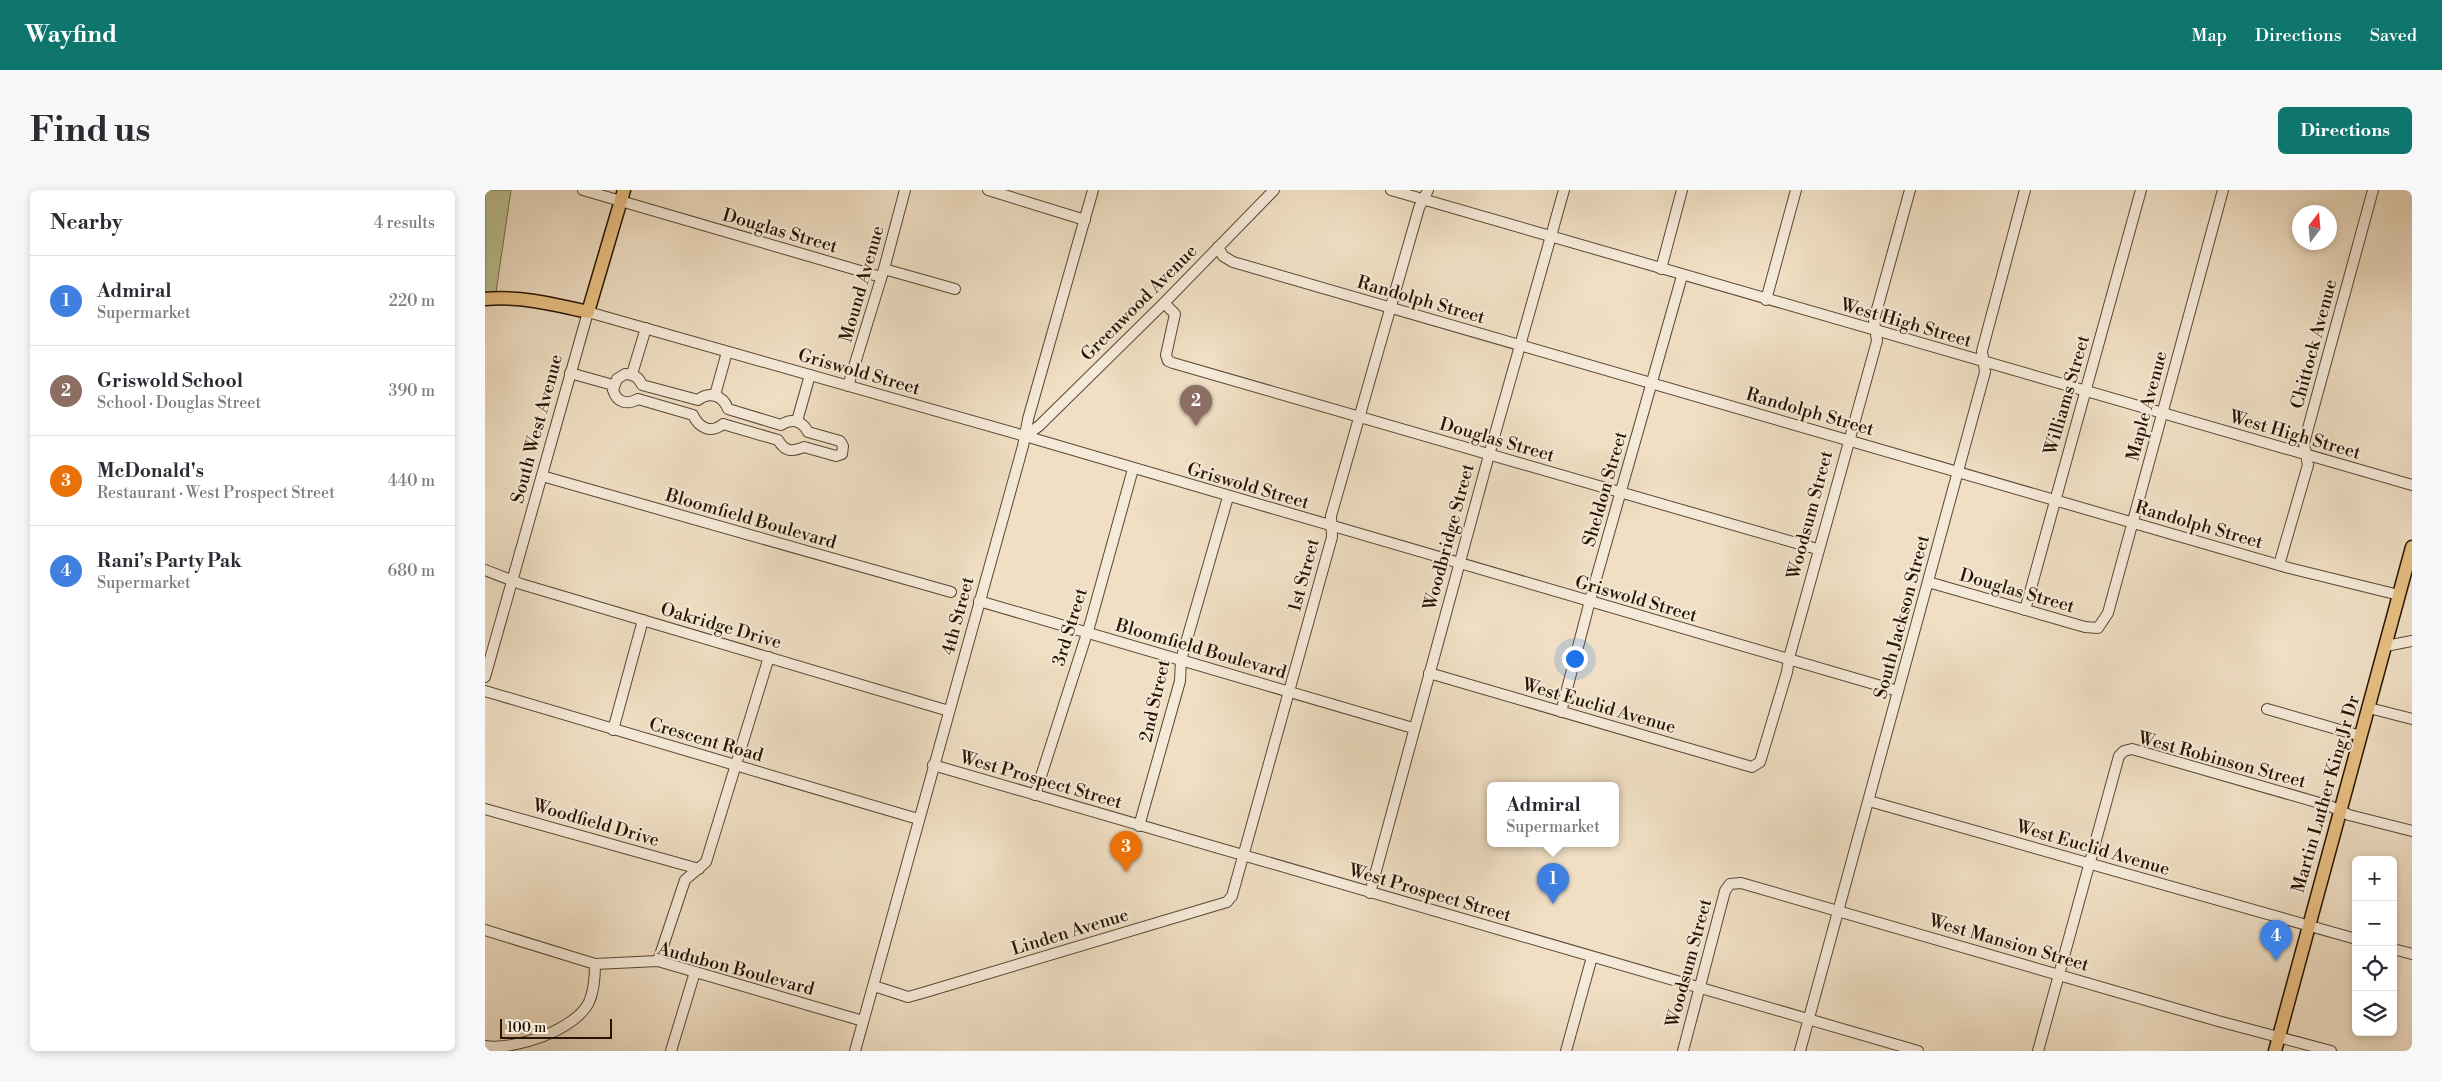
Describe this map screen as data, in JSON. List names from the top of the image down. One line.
{"streets":{"main road":["South West Avenue","Martin Luther King Jr Dr"],"street":["Douglas Street","Mound Avenue","Randolph Street","Greenwood Avenue","West High Street","Chittock Avenue","Griswold Street","Williams Street","Maple Avenue","Sheldon Street","Woodsum Street","Bloomfield Boulevard","Woodbridge Street","1st Street","4th Street","South Jackson Street","Oakridge Drive","3rd Street","2nd Street","West Euclid Avenue","Crescent Road","West Robinson Street","West Prospect Street","Woodfield Drive","Linden Avenue","West Mansion Street","Audubon Boulevard"]},"crossings":[["Douglas Street","Mound Avenue"],["Douglas Street","Greenwood Avenue"],["Douglas Street","Williams Street"],["Douglas Street","Maple Avenue"],["Douglas Street","South West Avenue"],["Douglas Street","Sheldon Street"],["Douglas Street","Woodsum Street"],["Douglas Street","Woodbridge Street"],["Douglas Street","1st Street"],["Douglas Street","South Jackson Street"],["Mound Avenue","Griswold Street"],["Randolph Street","Greenwood Avenue"],["Randolph Street","Chittock Avenue"],["Randolph Street","Williams Street"],["Randolph Street","Maple Avenue"],["Randolph Street","Sheldon Street"],["Randolph Street","Woodsum Street"],["Randolph Street","Woodbridge Street"],["Randolph Street","1st Street"],["Randolph Street","South Jackson Street"],["Randolph Street","Martin Luther King Jr Dr"],["Greenwood Avenue","Griswold Street"],["Greenwood Avenue","4th Street"],["West High Street","Chittock Avenue"],["West High Street","Williams Street"],["West High Street","Maple Avenue"],["West High Street","Sheldon Street"],["West High Street","Woodsum Street"],["West High Street","Woodbridge Street"],["West High Street","1st Street"],["West High Street","South Jackson Street"],["Griswold Street","South West Avenue"],["Griswold Street","Sheldon Street"],["Griswold Street","Woodsum Street"],["Griswold Street","Woodbridge Street"],["Griswold Street","1st Street"],["Griswold Street","4th Street"],["Griswold Street","South Jackson Street"],["Griswold Street","3rd Street"],["Griswold Street","2nd Street"],["South West Avenue","Bloomfield Boulevard"],["South West Avenue","Oakridge Drive"],["Sheldon Street","West Euclid Avenue"],["Woodsum Street","West Euclid Avenue"],["Woodsum Street","West Prospect Street"],["Woodsum Street","West Mansion Street"],["Bloomfield Boulevard","Woodbridge Street"],["Bloomfield Boulevard","1st Street"],["Bloomfield Boulevard","4th Street"],["Bloomfield Boulevard","3rd Street"],["Bloomfield Boulevard","2nd Street"],["Woodbridge Street","West Euclid Avenue"],["Woodbridge Street","West Prospect Street"],["1st Street","West Prospect Street"],["1st Street","Linden Avenue"],["4th Street","Oakridge Drive"],["4th Street","Crescent Road"],["4th Street","West Prospect Street"],["4th Street","Linden Avenue"],["4th Street","Audubon Boulevard"],["South Jackson Street","West Euclid Avenue"],["South Jackson Street","West Prospect Street"],["South Jackson Street","West Mansion Street"],["3rd Street","West Prospect Street"],["2nd Street","West Prospect Street"],["West Euclid Avenue","West Robinson Street"],["West Euclid Avenue","Martin Luther King Jr Dr"],["West Robinson Street","Martin Luther King Jr Dr"],["West Prospect Street","Linden Avenue"],["Martin Luther King Jr Dr","West Mansion Street"]],"scale_bar":"100 m","north":"top","page":{"header":"Wayfind","nav":["Map","Directions","Saved"],"buttons":"Directions","title":"Find us","heading":["Nearby","4 results"],"list":[{"mark":"1","name":"Admiral","note":"Supermarket","value":"220 m"},{"mark":"2","name":"Griswold School","note":"School · Douglas Street","value":"390 m"},{"mark":"3","name":"McDonald's","note":"Restaurant · West Prospect Street","value":"440 m"},{"mark":"4","name":"Rani's Party Pak","note":"Supermarket","value":"680 m"}],"pins":["2","3","1","4"],"popup":["Admiral","Supermarket"],"map_buttons":["+","−"],"scale":"100 m"}}
